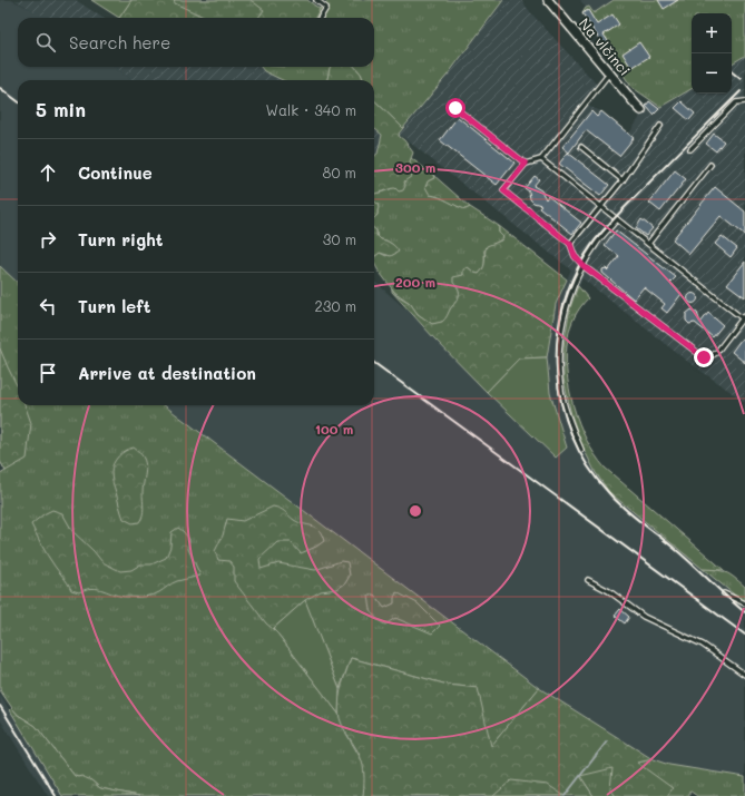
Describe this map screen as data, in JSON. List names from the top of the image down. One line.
{"streets":{"street":["Na vlčinci"]},"page":{"map_buttons":["+","−"],"search":"Search here","heading":["5 min","Walk · 340 m"],"list":[["Continue","80 m"],["Turn right","30 m"],["Turn left","230 m"],"Arrive at destination"]},"rings":["300 m","200 m","100 m"]}
